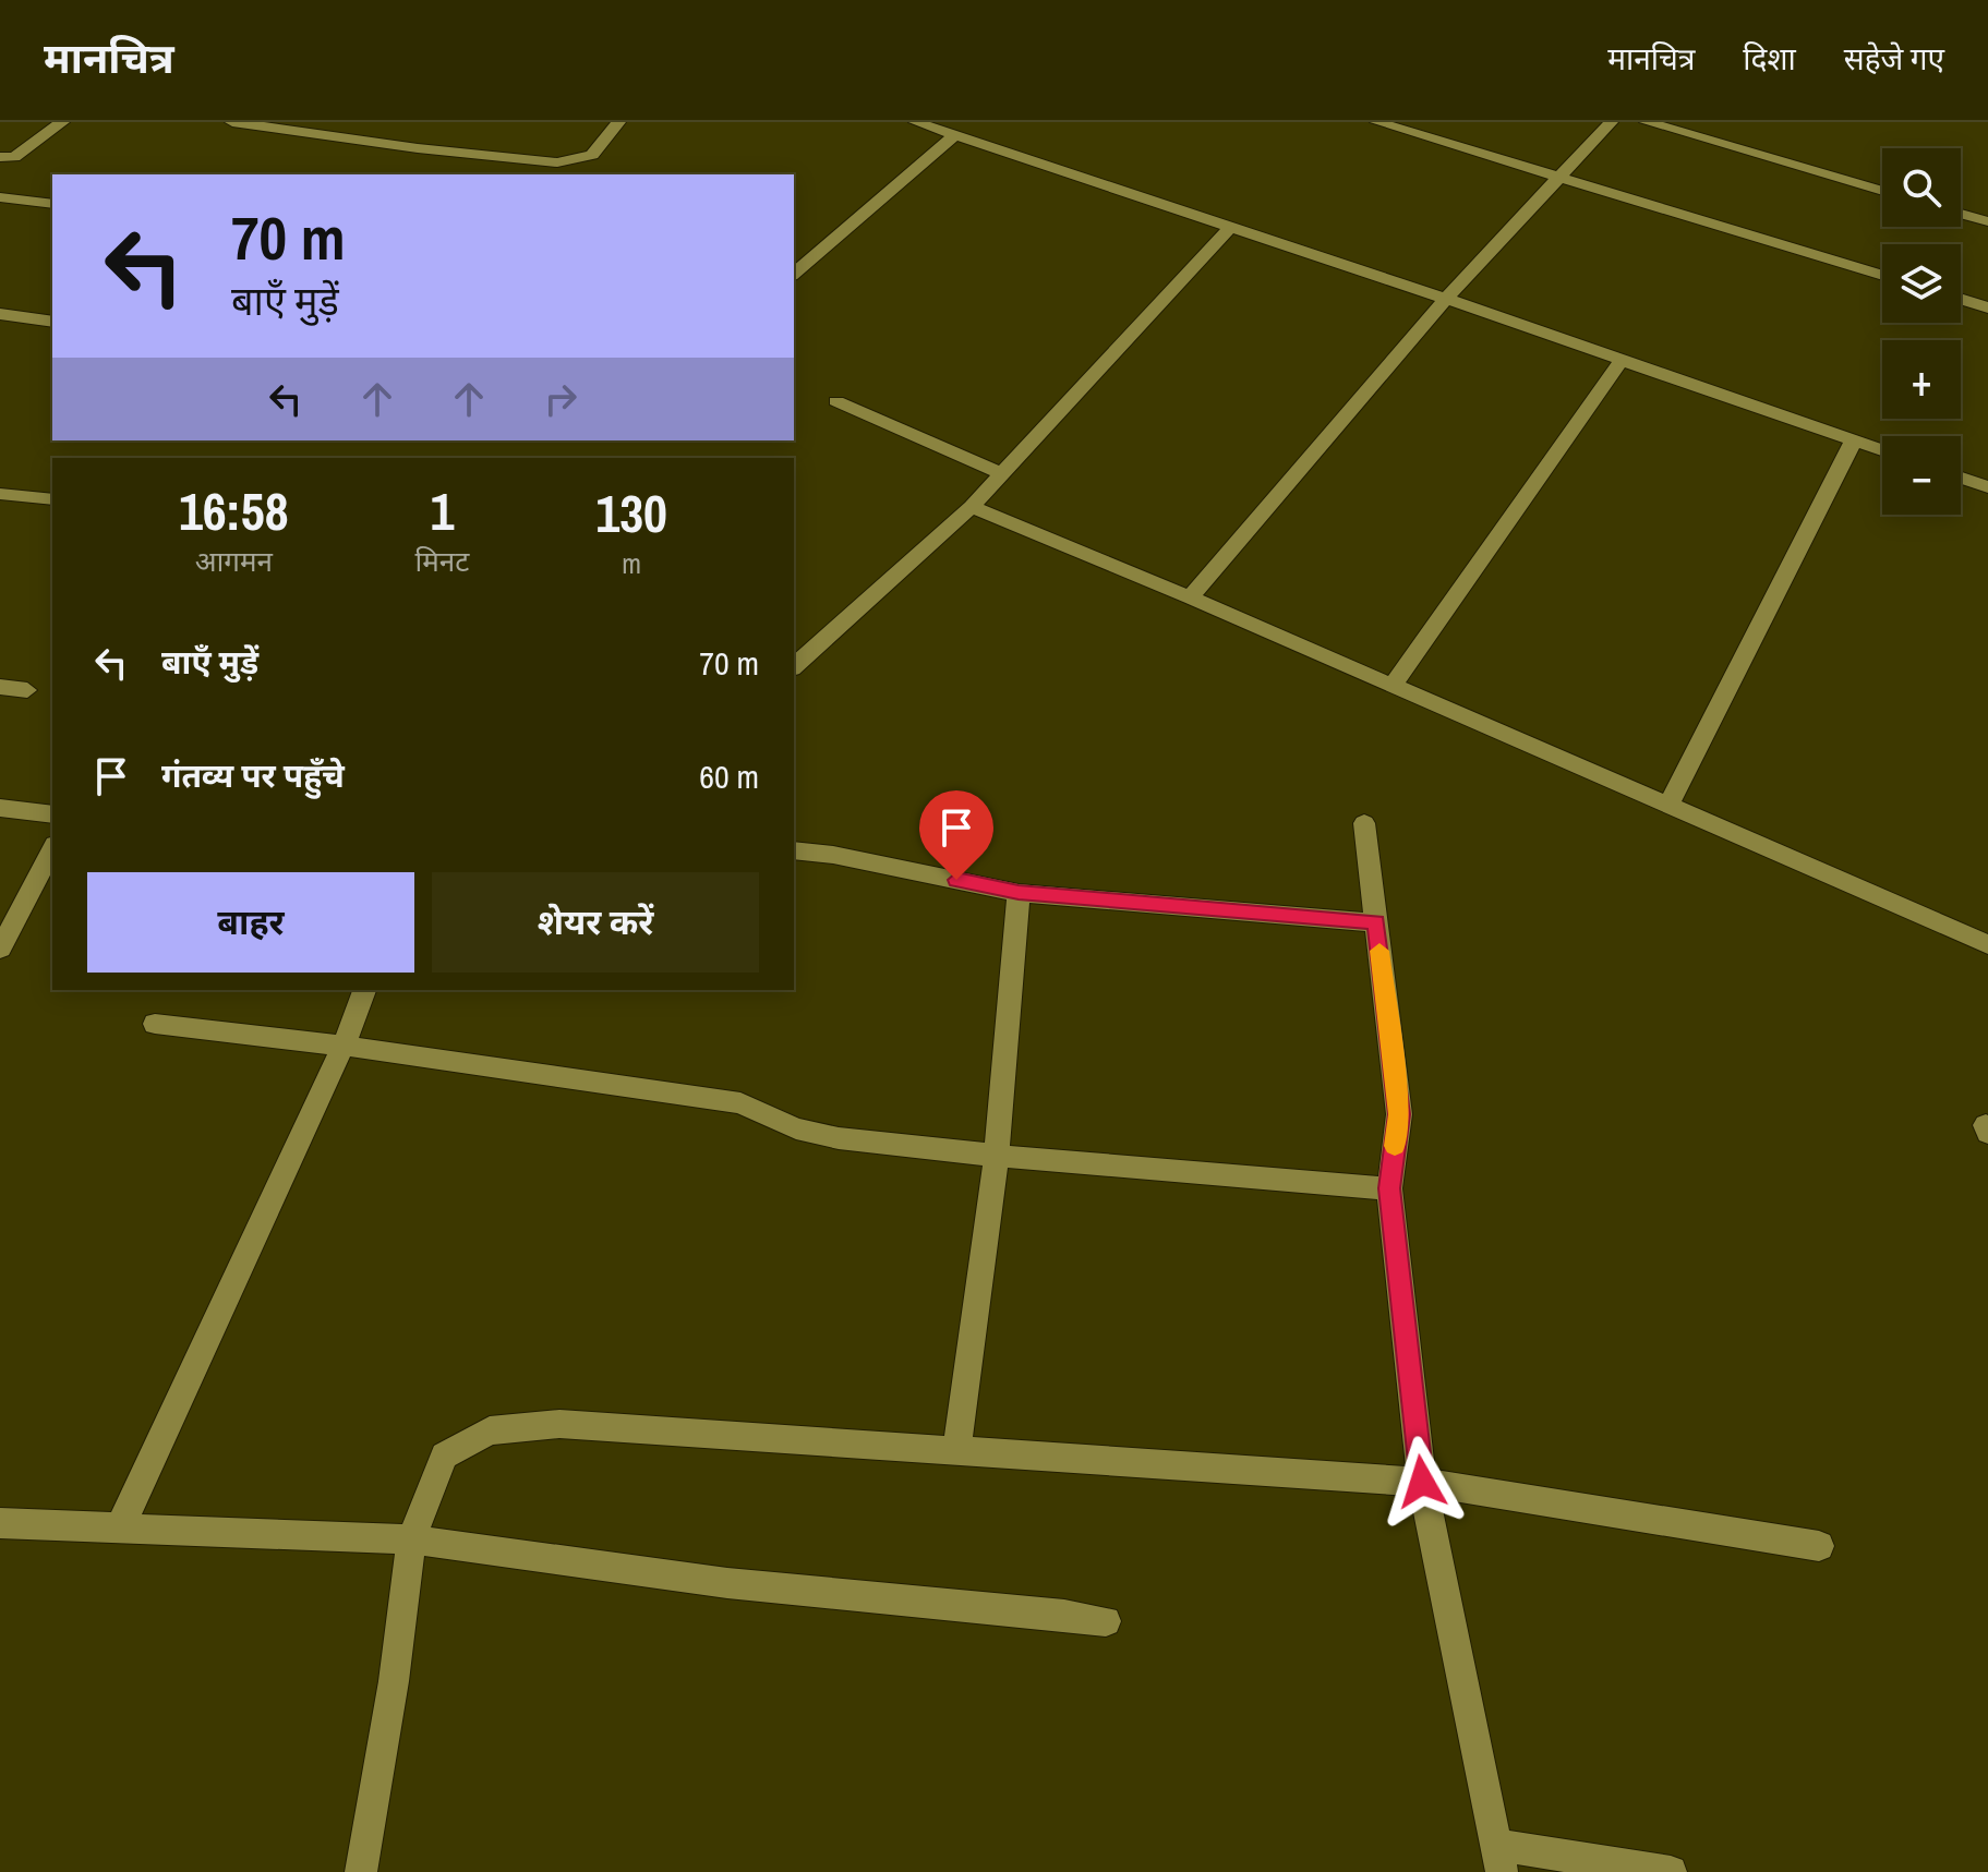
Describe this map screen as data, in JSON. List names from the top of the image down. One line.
{"page":{"header":"मानचित्र","nav":["मानचित्र","दिशा","सहेजे गए"],"map_buttons":["+","−"],"turn":["70 m","बाएँ मुड़ें"],"eta":["16:58","आगमन","1","मिनट","130","m"],"list":[{"name":"बाएँ मुड़ें","value":"70 m"},{"name":"गंतव्य पर पहुँचे","value":"60 m"}],"buttons":["बाहर","शेयर करें"]}}
